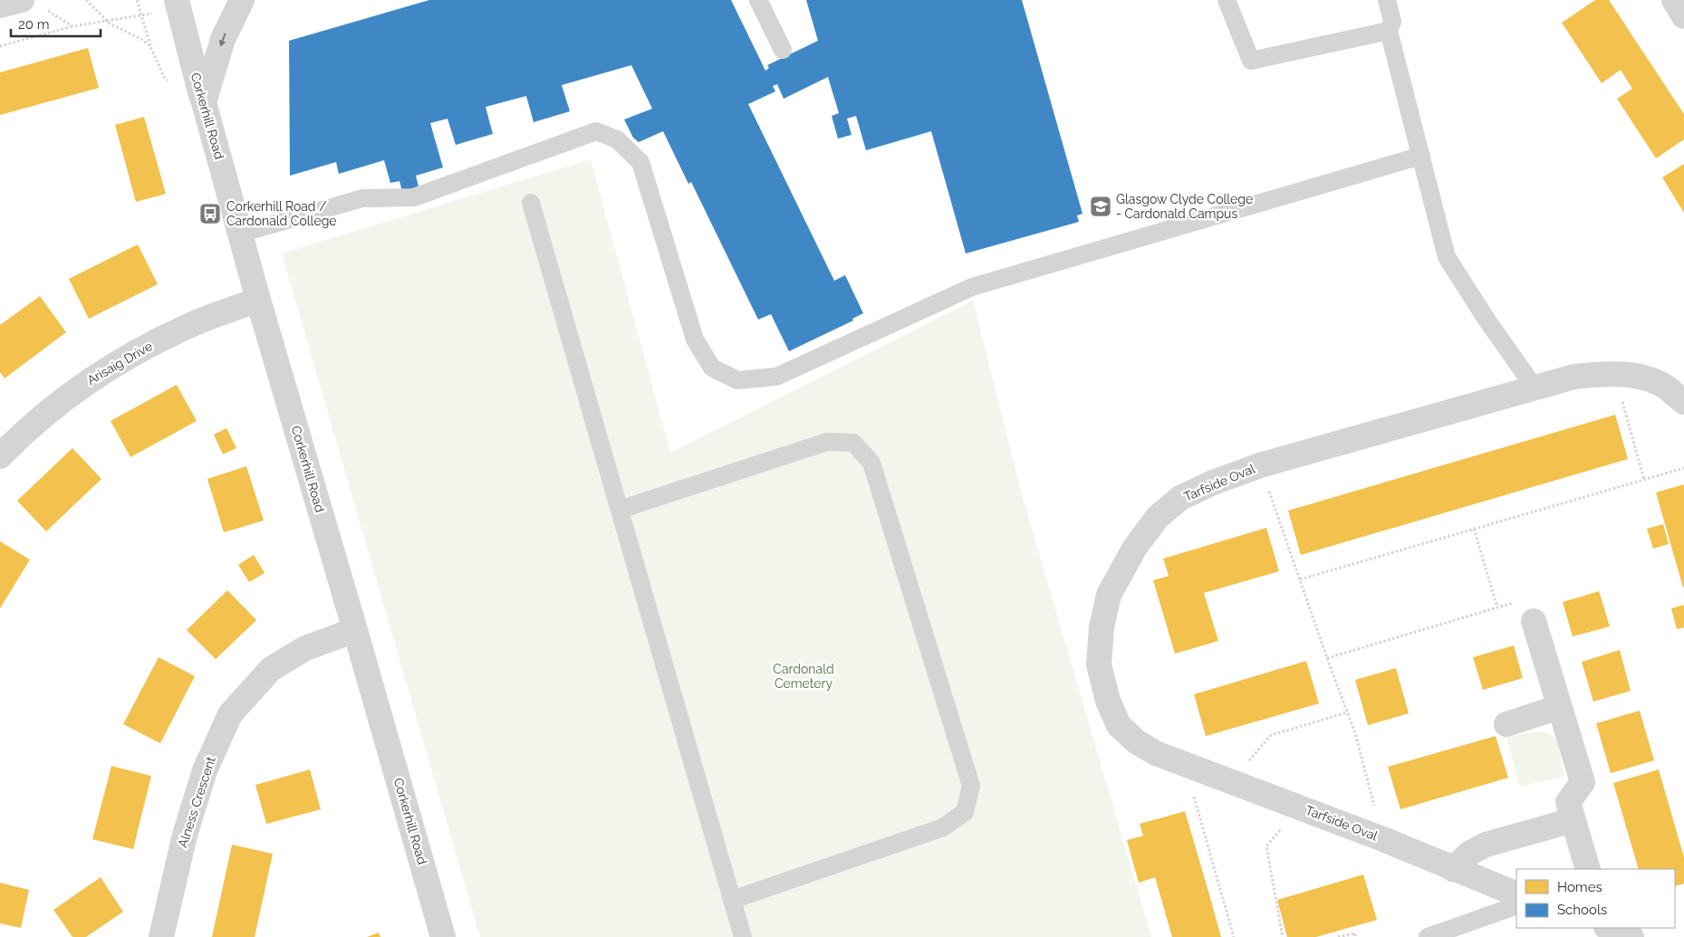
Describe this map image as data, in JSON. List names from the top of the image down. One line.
{"streets":{"street":["Corkerhill Road","Arisaig Drive","Tarfside Oval","Alness Crescent"]},"crossings":[["Corkerhill Road","Arisaig Drive"],["Corkerhill Road","Alness Crescent"]],"parks":["Cardonald Cemetery"],"places":{"school or university":["Glasgow Clyde College - Cardonald Campus"],"bus stop":["Corkerhill Road / Cardonald College"]},"legend":["Homes","Schools"],"scale_bar":"20 m"}
